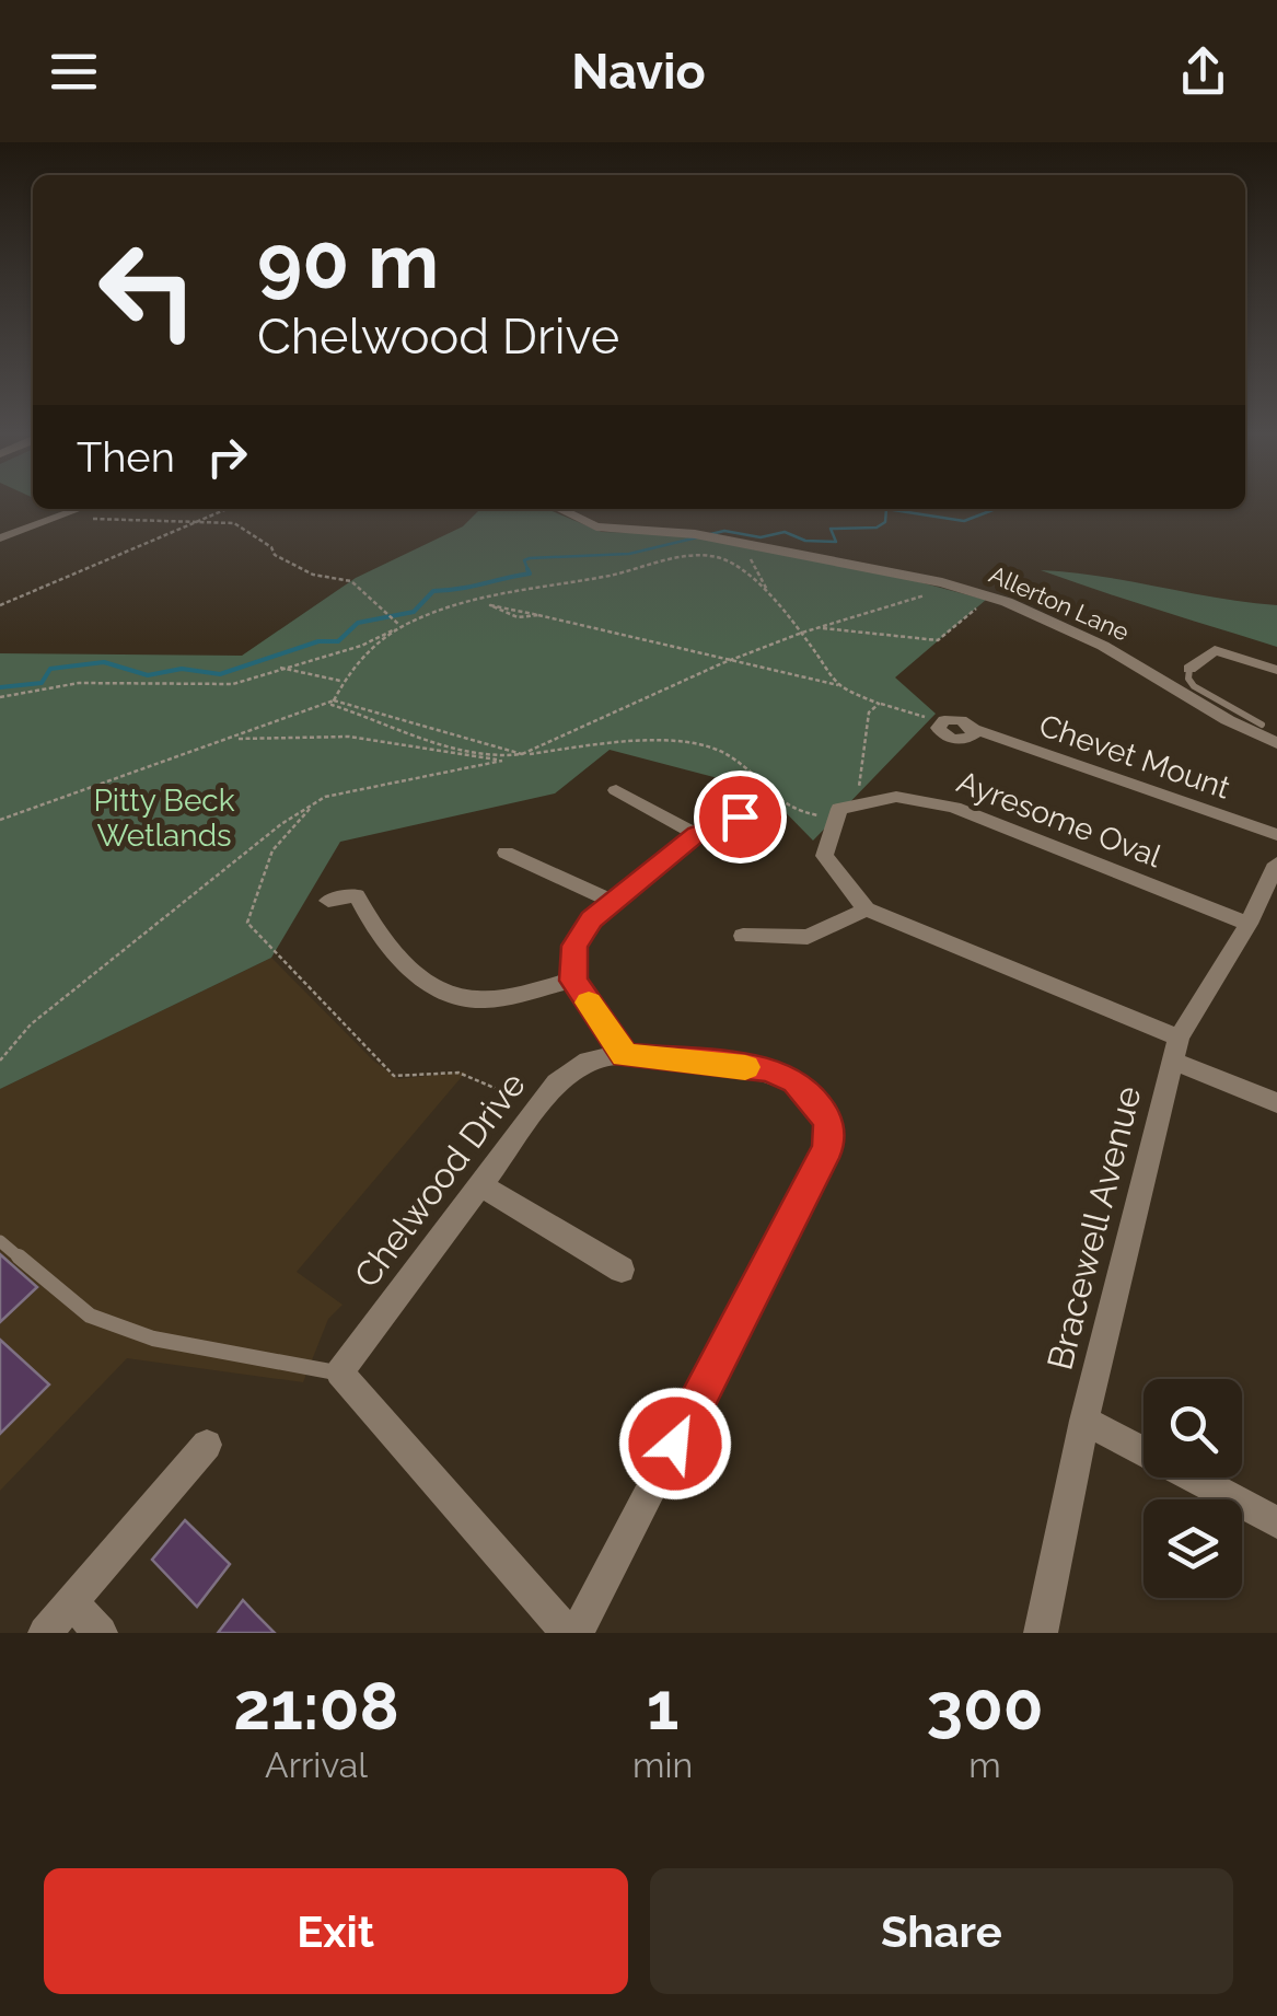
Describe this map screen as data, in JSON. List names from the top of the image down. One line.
{"streets":{"street":["Allerton Lane","Chevet Mount","Ayresome Oval","Chelwood Drive","Bracewell Avenue"]},"crossings":[["Ayresome Oval","Bracewell Avenue"]],"parks":["Pitty Beck Wetlands"],"page":{"header":"Navio","turn":["90 m","Chelwood Drive"],"then":"Then","eta":["21:08","Arrival","1","min","300","m"],"buttons":["Exit","Share"]}}
